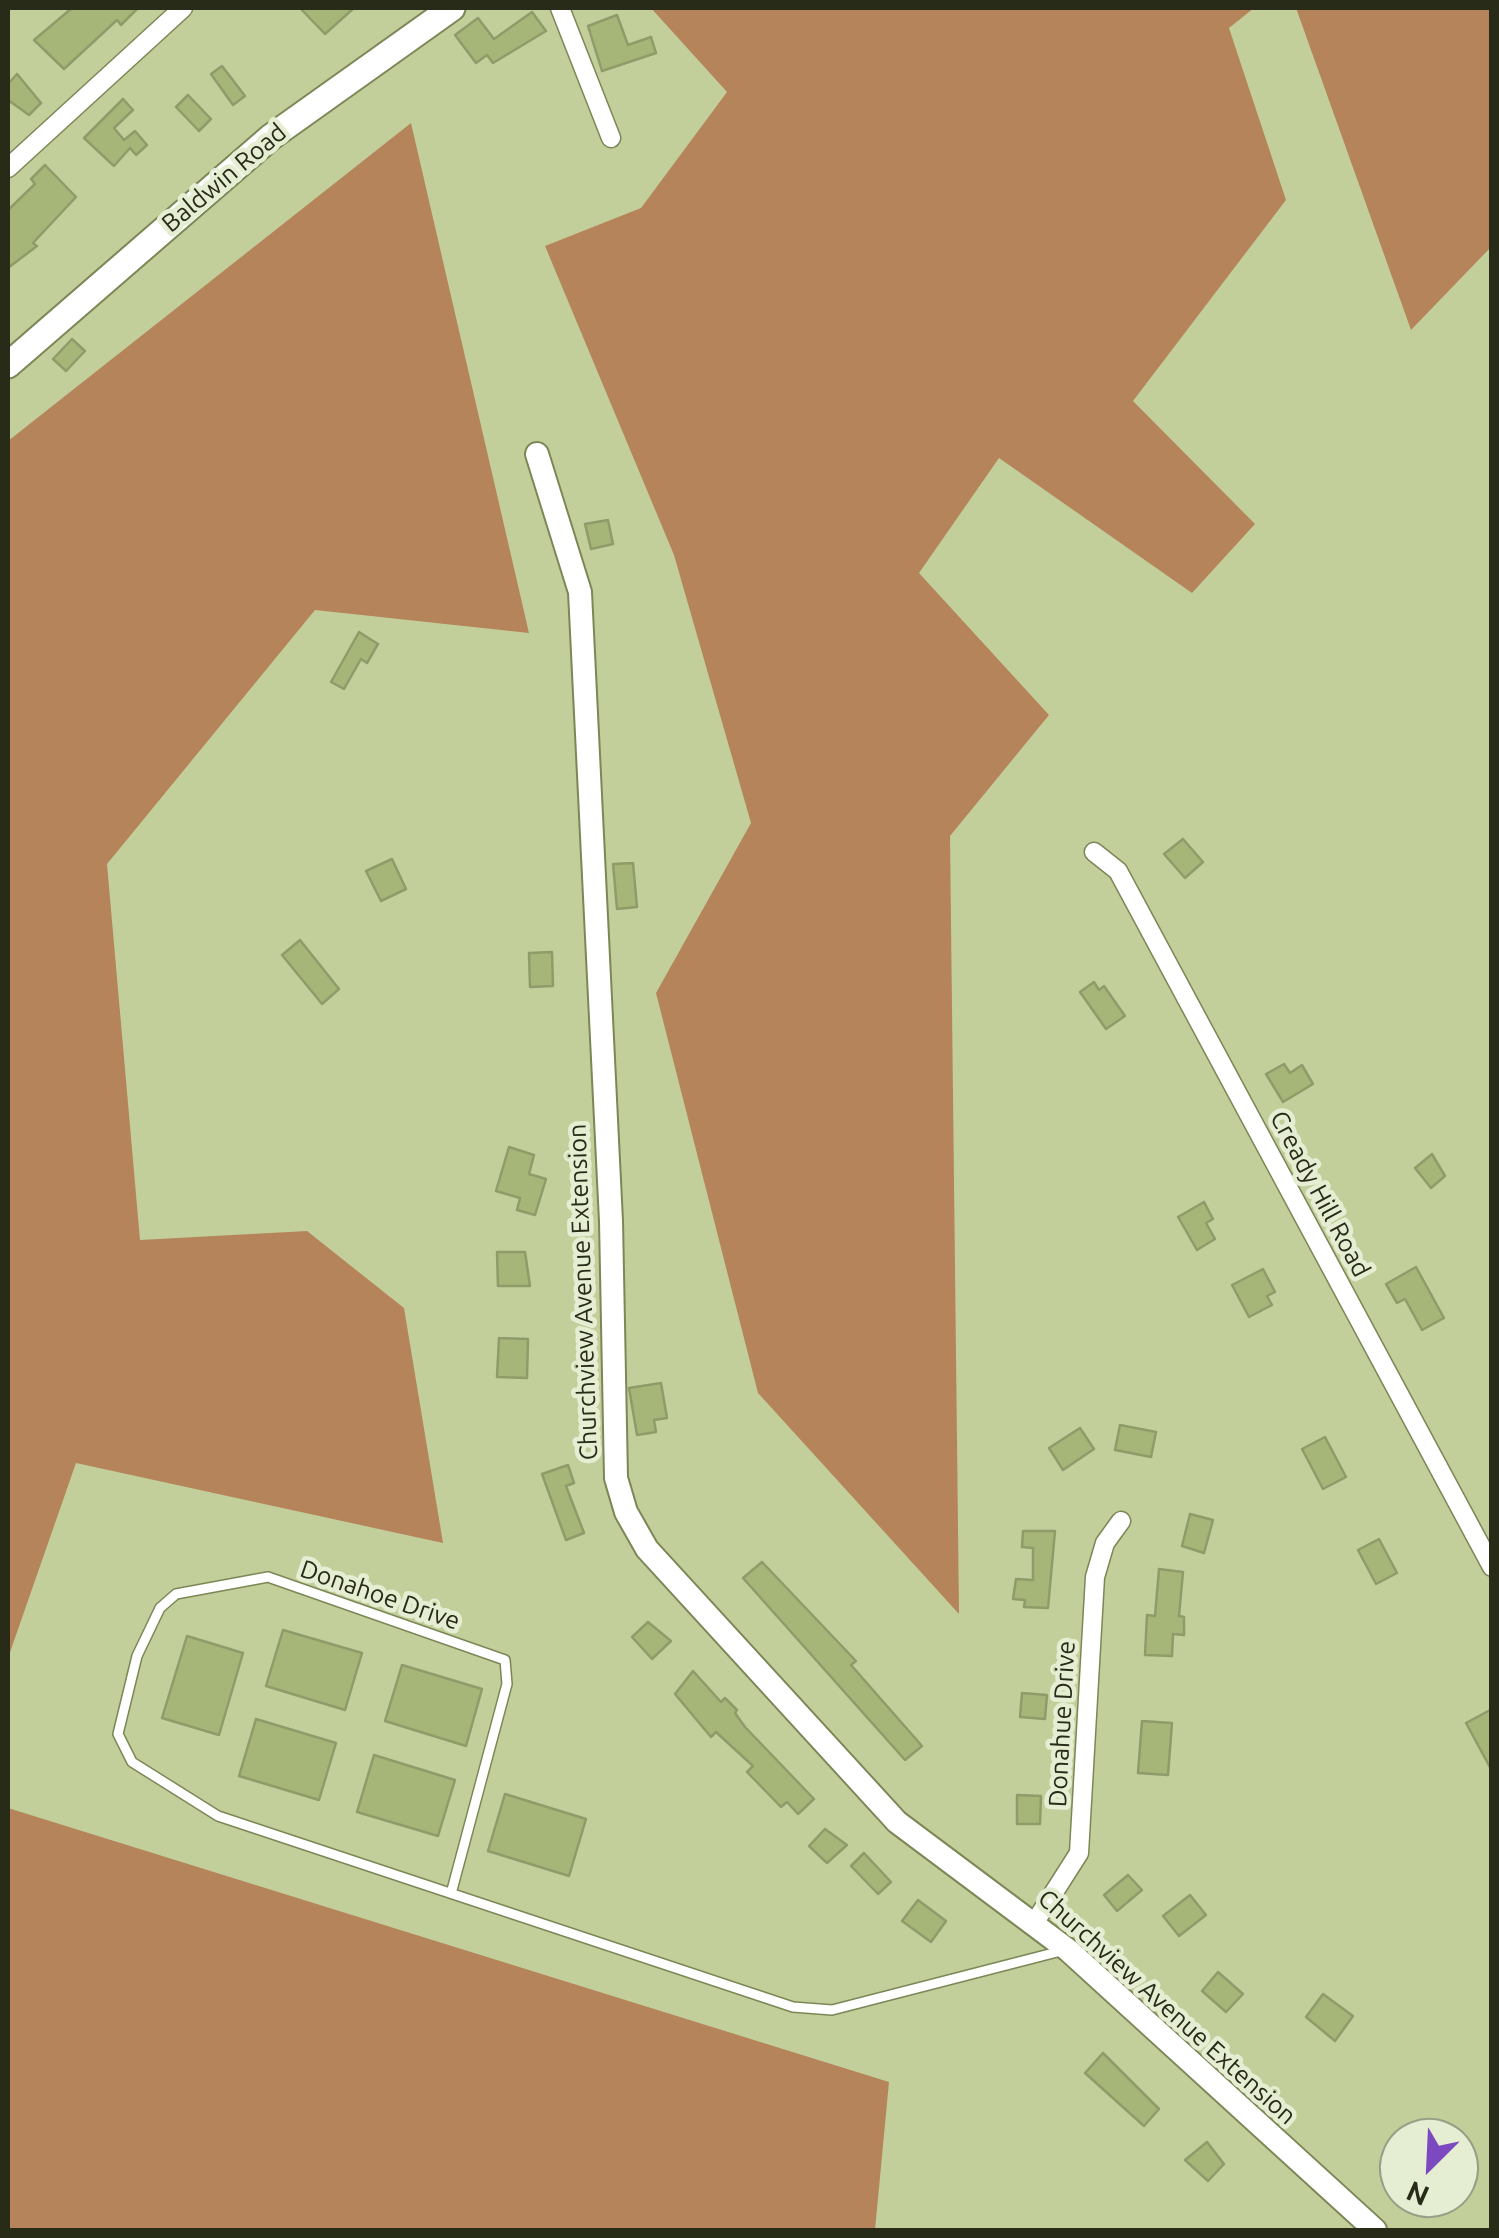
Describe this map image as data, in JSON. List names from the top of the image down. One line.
{"streets":{"main road":["Baldwin Road"],"street":["Cready Hill Road","Churchview Avenue Extension","Donahue Drive"],"lane":["Donahoe Drive"]},"crossings":[["Churchview Avenue Extension","Donahoe Drive"],["Churchview Avenue Extension","Donahue Drive"]],"north":"bottom left"}
